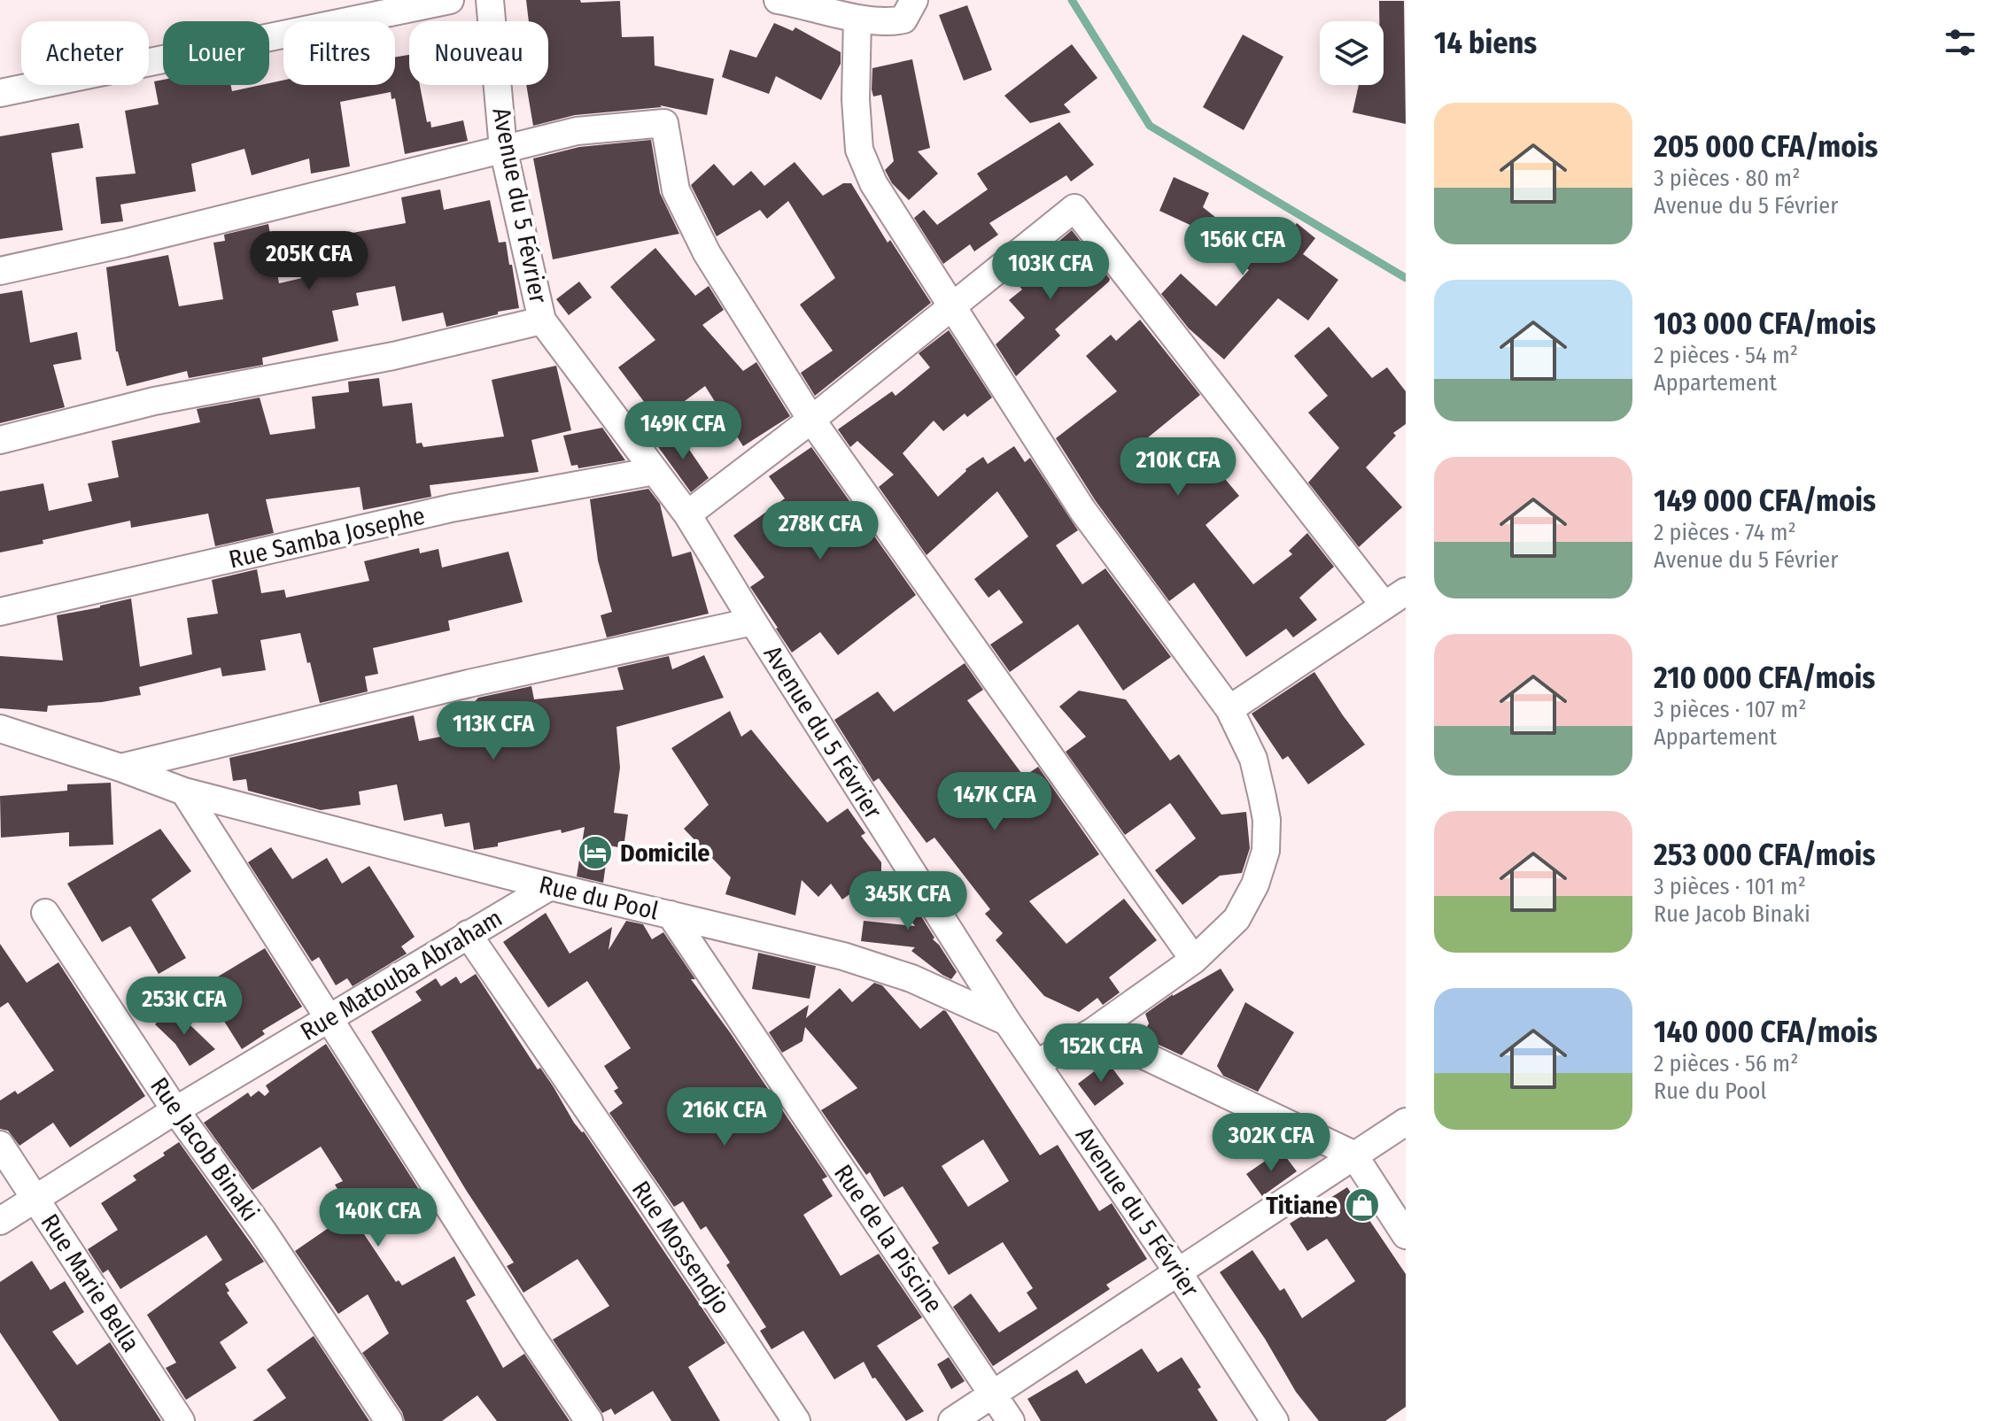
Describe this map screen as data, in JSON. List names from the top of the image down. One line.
{"streets":{"street":["Avenue du 5 Février","Rue Samba Josephe","Rue du Pool","Rue Matouba Abraham","Rue Jacob Binaki","Rue de la Piscine","Rue Mossendjo","Rue Marie Bella"]},"crossings":[["Avenue du 5 Février","Rue Samba Josephe"],["Avenue du 5 Février","Rue du Pool"],["Rue du Pool","Rue Matouba Abraham"],["Rue du Pool","Rue de la Piscine"],["Rue Matouba Abraham","Rue Jacob Binaki"],["Rue Matouba Abraham","Rue Mossendjo"],["Rue Matouba Abraham","Rue Marie Bella"]],"places":{"hotel":["Domicile"],"shop":["Titiane"]},"page":{"heading":"14 biens","chip":["Acheter","Louer","Filtres","Nouveau"],"list":[{"name":"205 000 CFA/mois","note":"3 pièces · 80 m² · Avenue du 5 Février"},{"name":"103 000 CFA/mois","note":"2 pièces · 54 m² · Appartement"},{"name":"149 000 CFA/mois","note":"2 pièces · 74 m² · Avenue du 5 Février"},{"name":"210 000 CFA/mois","note":"3 pièces · 107 m² · Appartement"},{"name":"253 000 CFA/mois","note":"3 pièces · 101 m² · Rue Jacob Binaki"},{"name":"140 000 CFA/mois","note":"2 pièces · 56 m² · Rue du Pool"}],"price":["156K CFA","205K CFA","103K CFA","149K CFA","210K CFA","278K CFA","113K CFA","147K CFA","345K CFA","253K CFA","152K CFA","216K CFA","302K CFA","140K CFA"]}}
